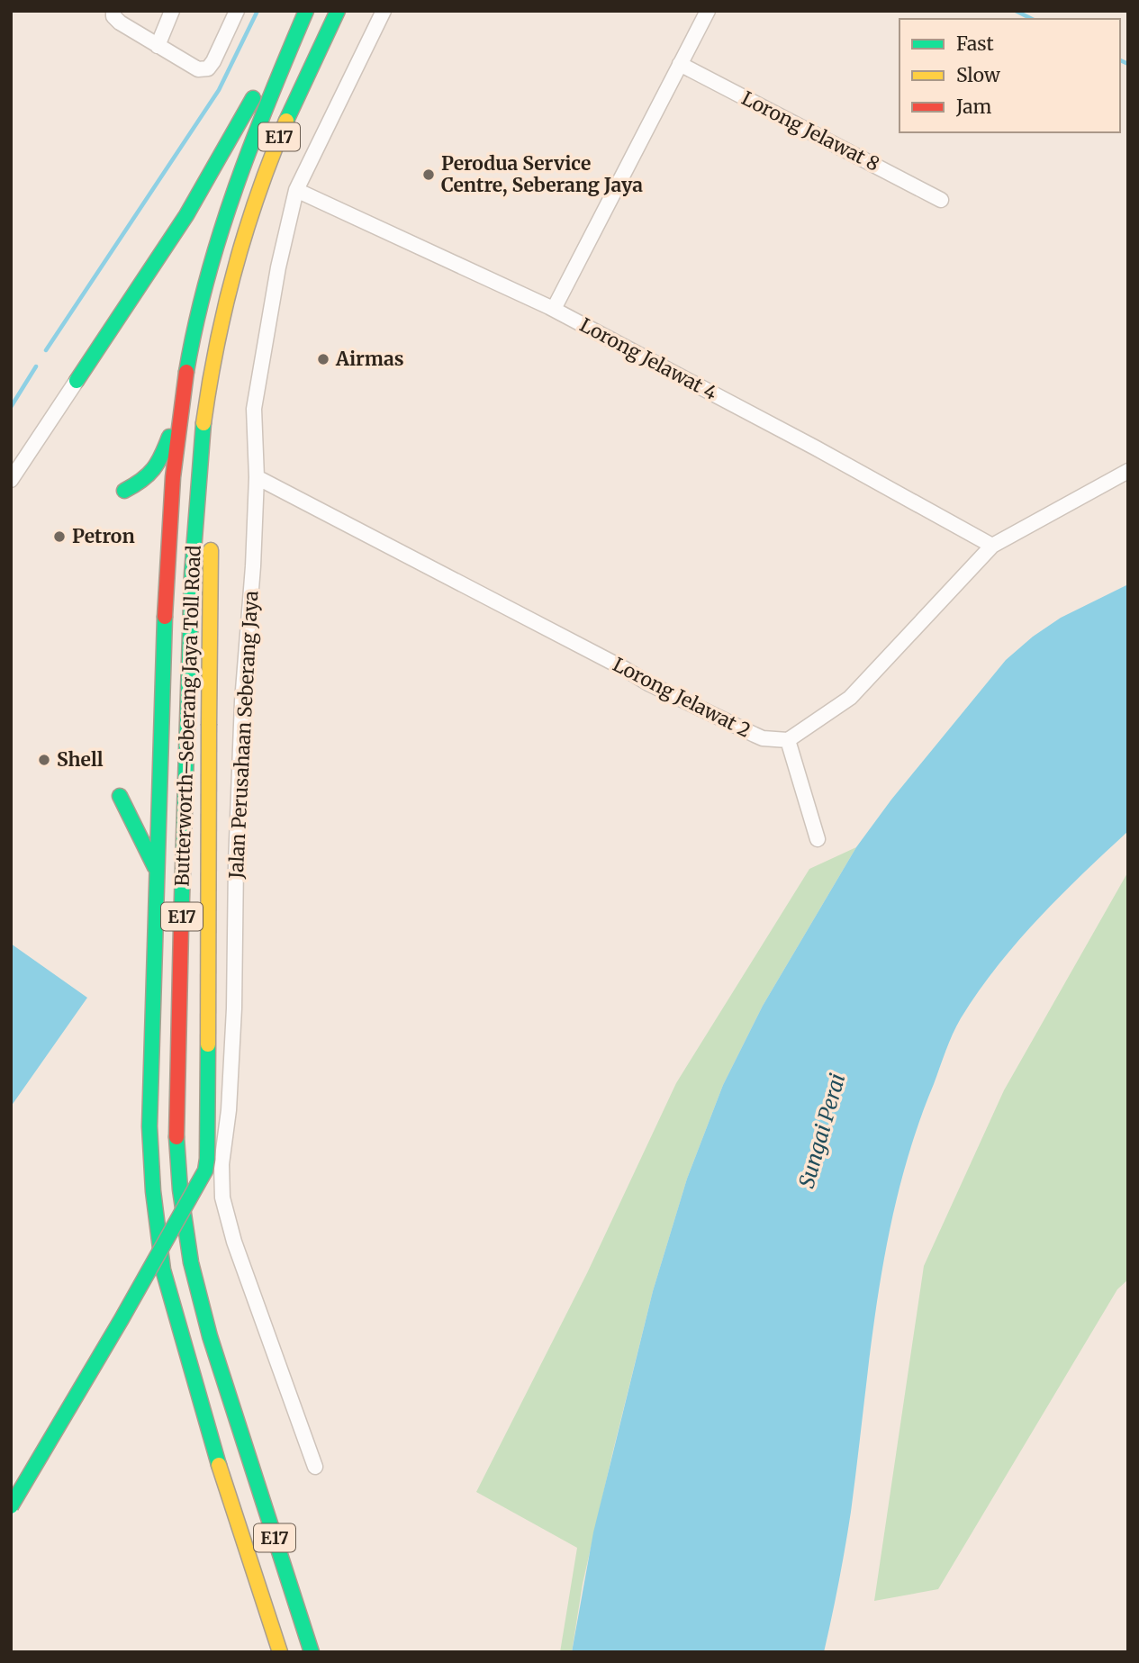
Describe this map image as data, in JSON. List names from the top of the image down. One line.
{"streets":{"highway":["E17","Butterworth–Seberang Jaya Toll Road"],"street":["Lorong Jelawat 8","Lorong Jelawat 4","Lorong Jelawat 2","Jalan Perusahaan Seberang Jaya"]},"crossings":[["Lorong Jelawat 4","Jalan Perusahaan Seberang Jaya"],["Lorong Jelawat 2","Jalan Perusahaan Seberang Jaya"]],"water":["Sungai Perai"],"places":["Perodua Service Centre, Seberang Jaya","Airmas","Petron","Shell"],"legend":["Fast","Slow","Jam"]}
